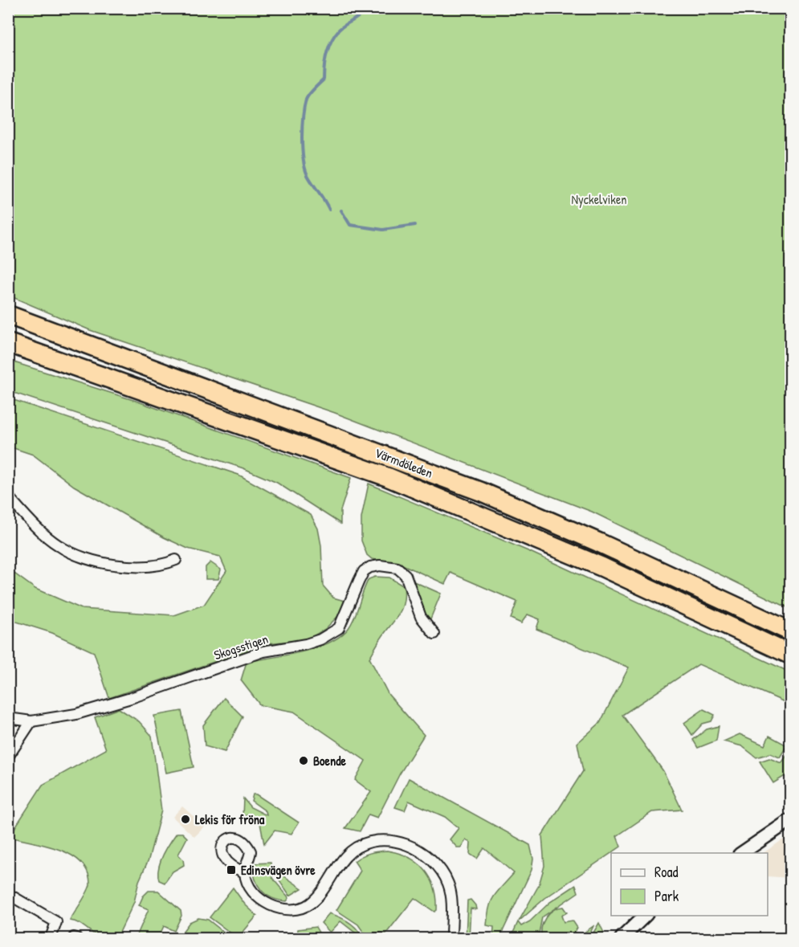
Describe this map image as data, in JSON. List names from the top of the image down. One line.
{"streets":{"highway":["Värmdöleden"],"street":["Skogsstigen"]},"parks":["Nyckelviken"],"places":{"other":["Boende","Lekis för fröna"],"transit":["Edinsvägen övre"]},"legend":["Road","Park"]}
